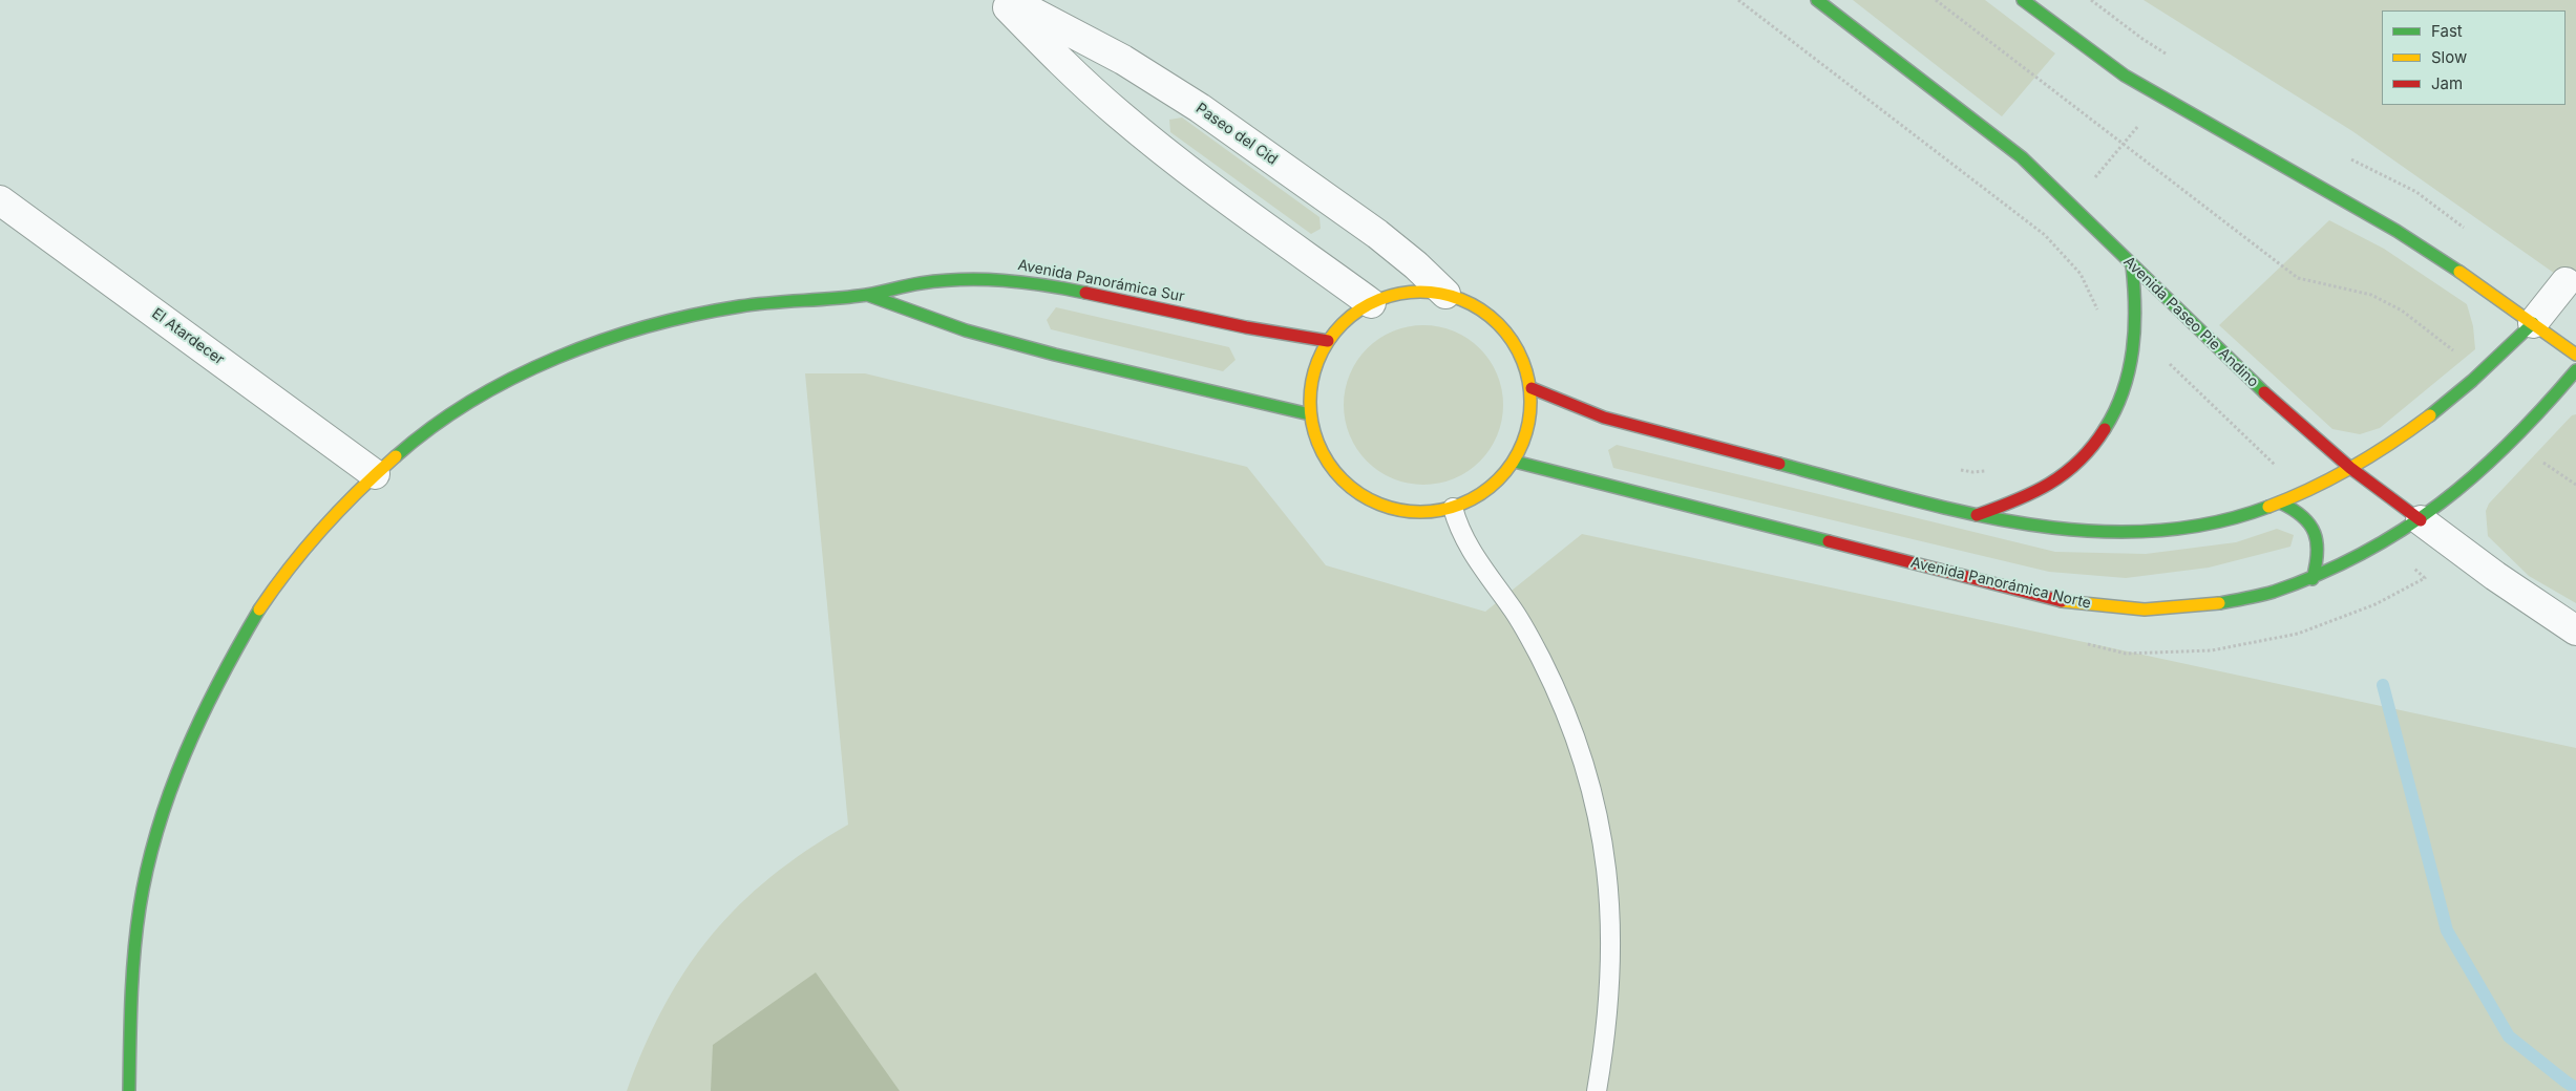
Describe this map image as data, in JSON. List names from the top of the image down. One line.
{"streets":{"street":["Paseo del Cid","Avenida Panorámica Sur","Avenida Paseo Pie Andino","El Atardecer","Avenida Panorámica Norte"]},"crossings":[["Avenida Panorámica Sur","El Atardecer"],["Avenida Paseo Pie Andino","Avenida Panorámica Norte"]],"legend":["Fast","Slow","Jam"]}
